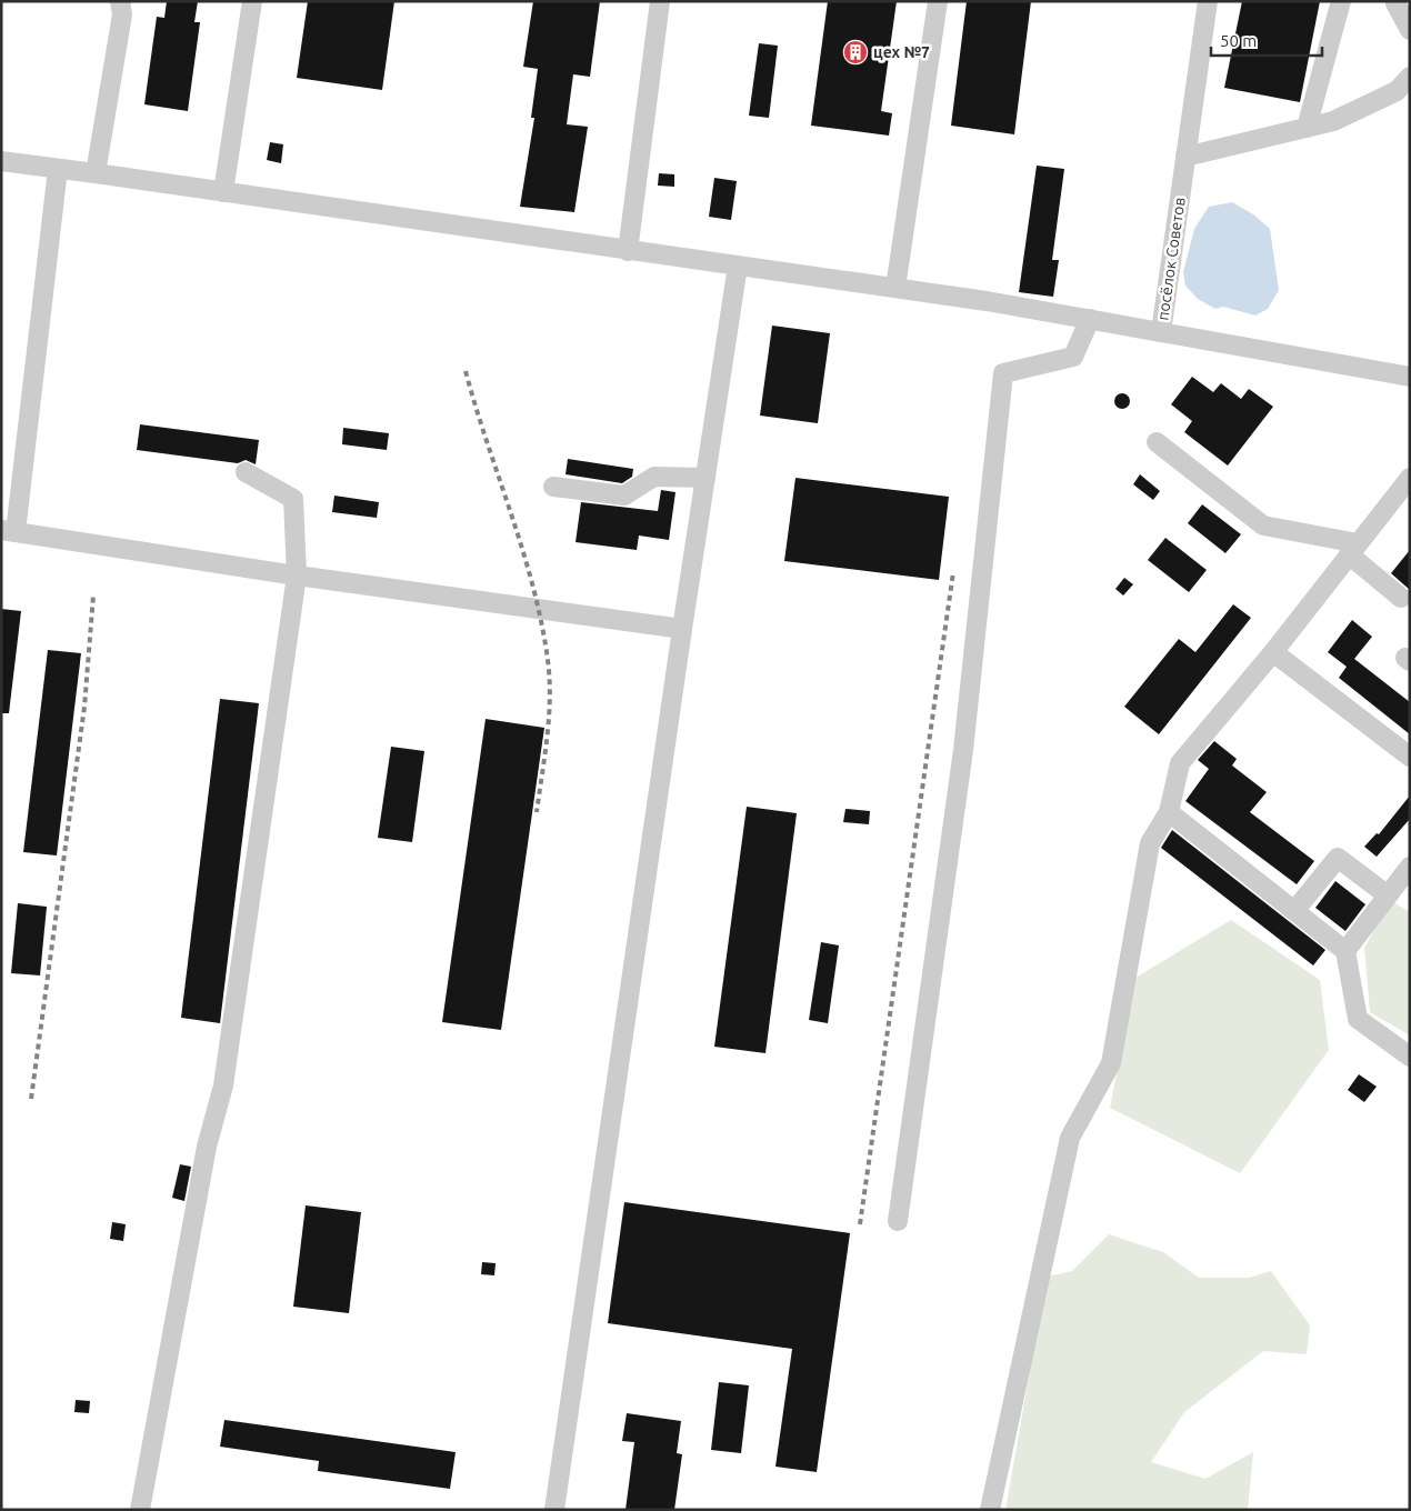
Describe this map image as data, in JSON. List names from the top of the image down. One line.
{"streets":{"street":["посёлок Советов"]},"places":{"building":["цех №7"]},"scale_bar":"50 m"}
